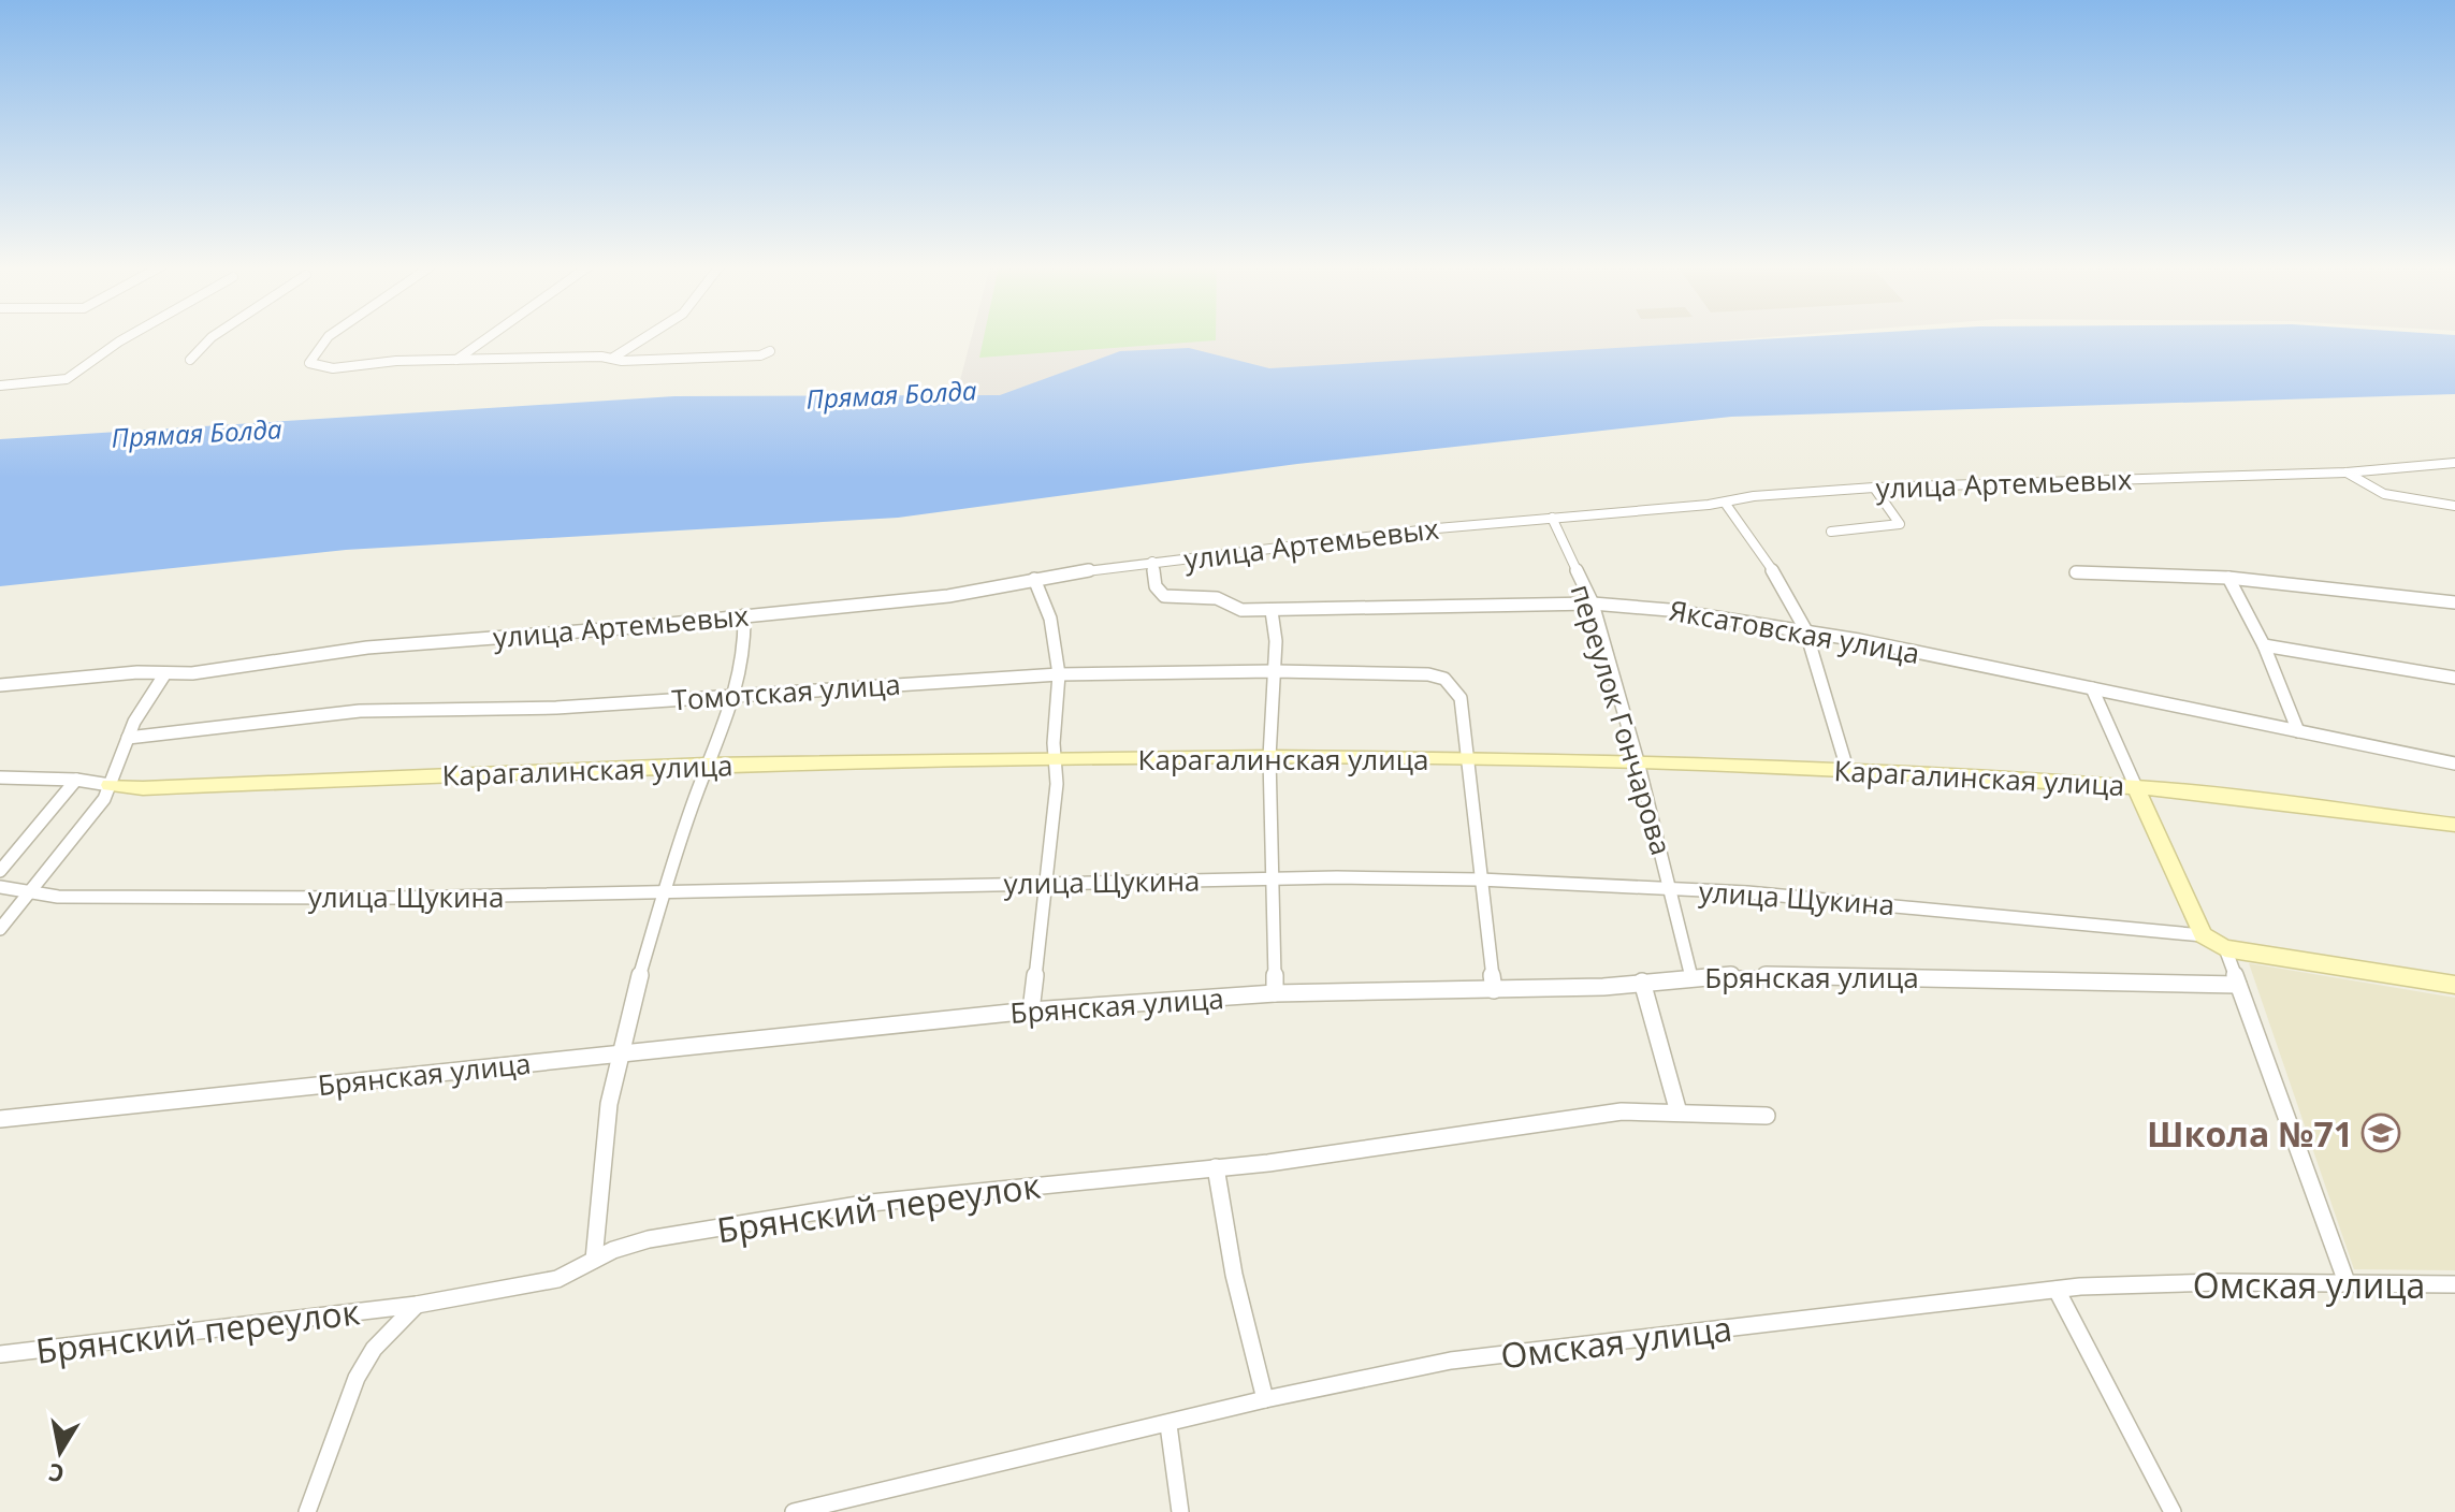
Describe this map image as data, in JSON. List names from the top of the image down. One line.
{"streets":{"street":["улица Артемьевых","Яксатовская улица","Томотская улица","переулок Гончарова","Карагалинская улица","улица Щукина","Брянская улица","Брянский переулок","Омская улица"]},"crossings":[["улица Артемьевых","Яксатовская улица"],["улица Артемьевых","переулок Гончарова"],["Яксатовская улица","переулок Гончарова"],["Томотская улица","Карагалинская улица"],["переулок Гончарова","Карагалинская улица"],["переулок Гончарова","улица Щукина"],["переулок Гончарова","Брянская улица"]],"water":["Прямая Болда"],"places":{"school or university":["Школа №71"]},"north":"bottom"}
